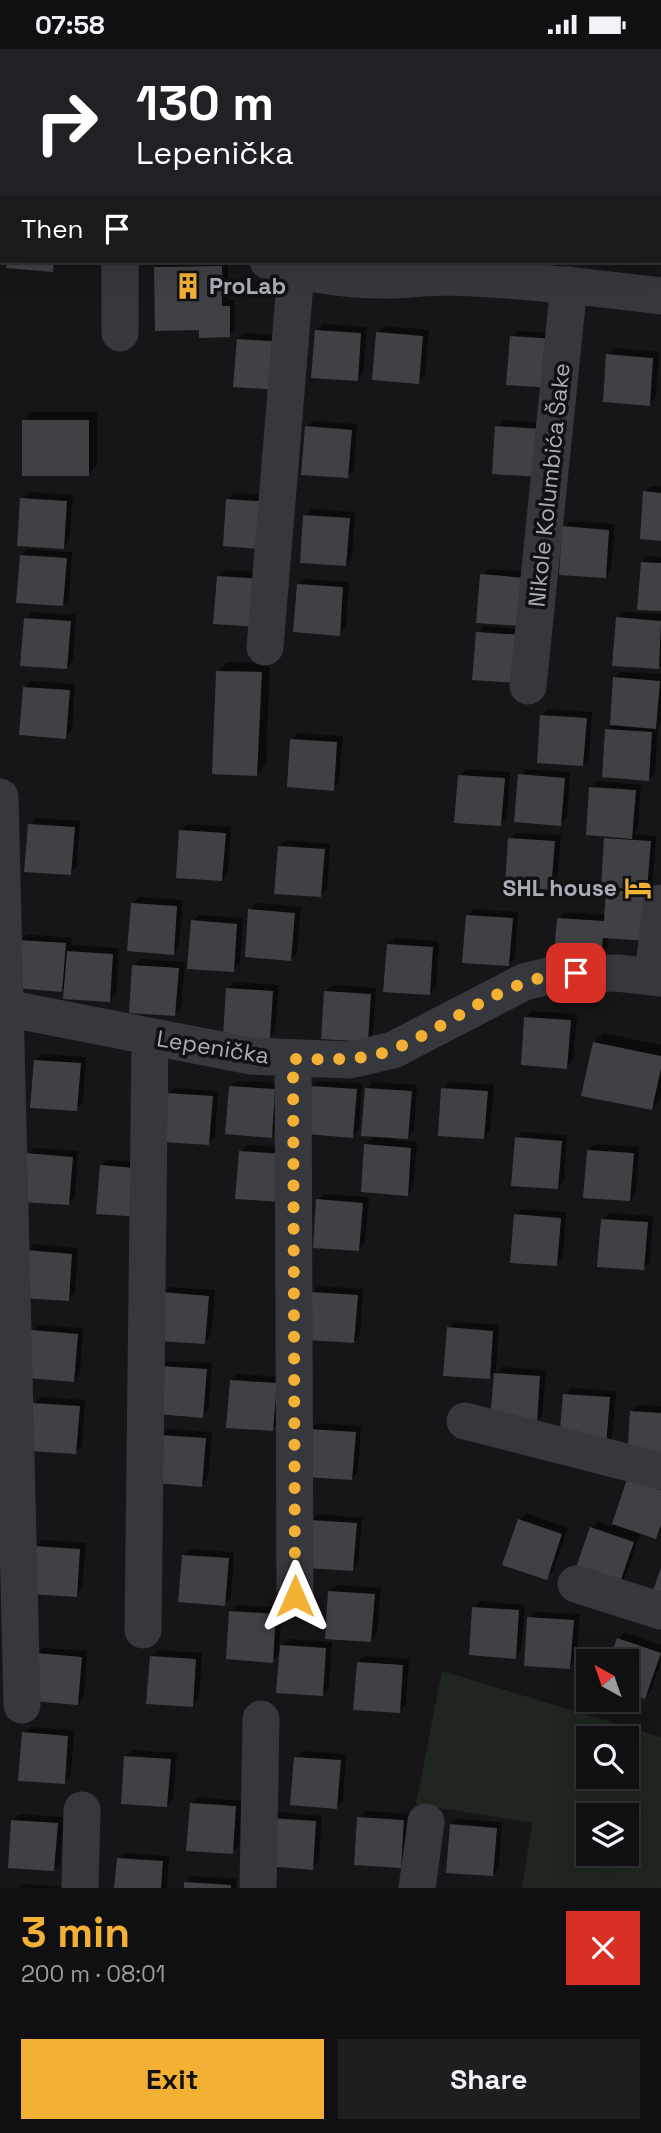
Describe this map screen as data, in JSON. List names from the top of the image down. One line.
{"streets":{"street":["Nikole Kolumbića Šake","Lepenička"]},"places":{"building":["ProLab"],"hotel":["SHL house"]},"north":"top left","page":{"status":"07:58","turn":["130 m","Lepenička"],"then":"Then","heading":["3 min","200 m · 08:01"],"buttons":["Exit","Share"]}}
